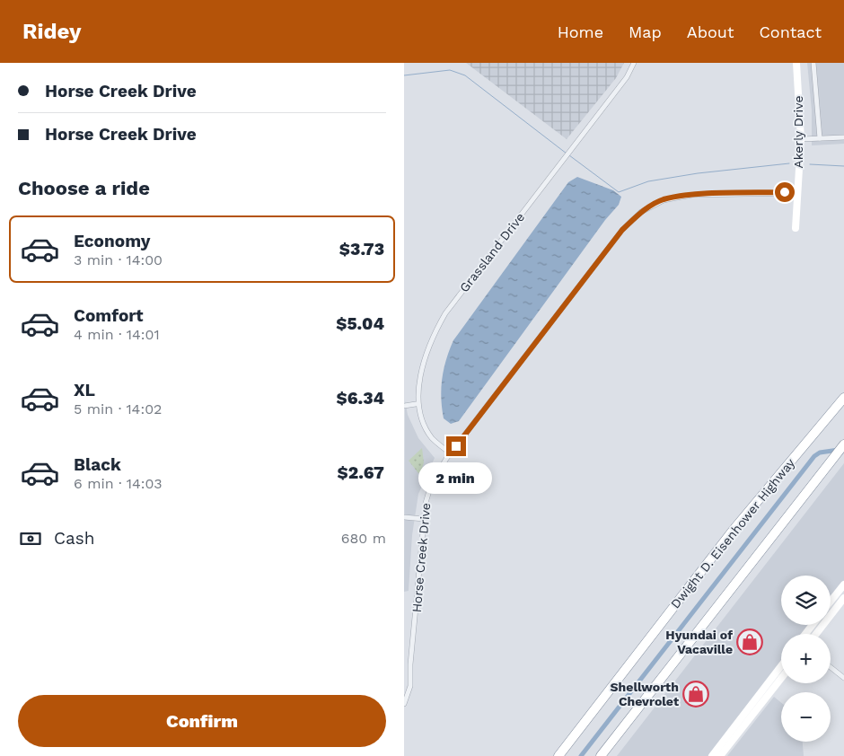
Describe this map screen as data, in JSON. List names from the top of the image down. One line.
{"streets":{"highway":["Dwight D. Eisenhower Highway"],"street":["Akerly Drive","Grassland Drive","Horse Creek Drive"]},"crossings":[["Akerly Drive","Horse Creek Drive"],["Grassland Drive","Horse Creek Drive"]],"places":{"shop":["Hyundai of Vacaville","Shellworth Chevrolet"]},"page":{"header":"Ridey","nav":["Home","Map","About","Contact"],"banner":["Horse Creek Drive","Horse Creek Drive"],"heading":"Choose a ride","list":[{"name":"Economy","note":"3 min · 14:00","value":"$3.73"},{"name":"Comfort","note":"4 min · 14:01","value":"$5.04"},{"name":"XL","note":"5 min · 14:02","value":"$6.34"},{"name":"Black","note":"6 min · 14:03","value":"$2.67"}],"bubble":"2 min","pay":["Cash","680 m"],"map_buttons":["+","−"],"buttons":"Confirm"}}
